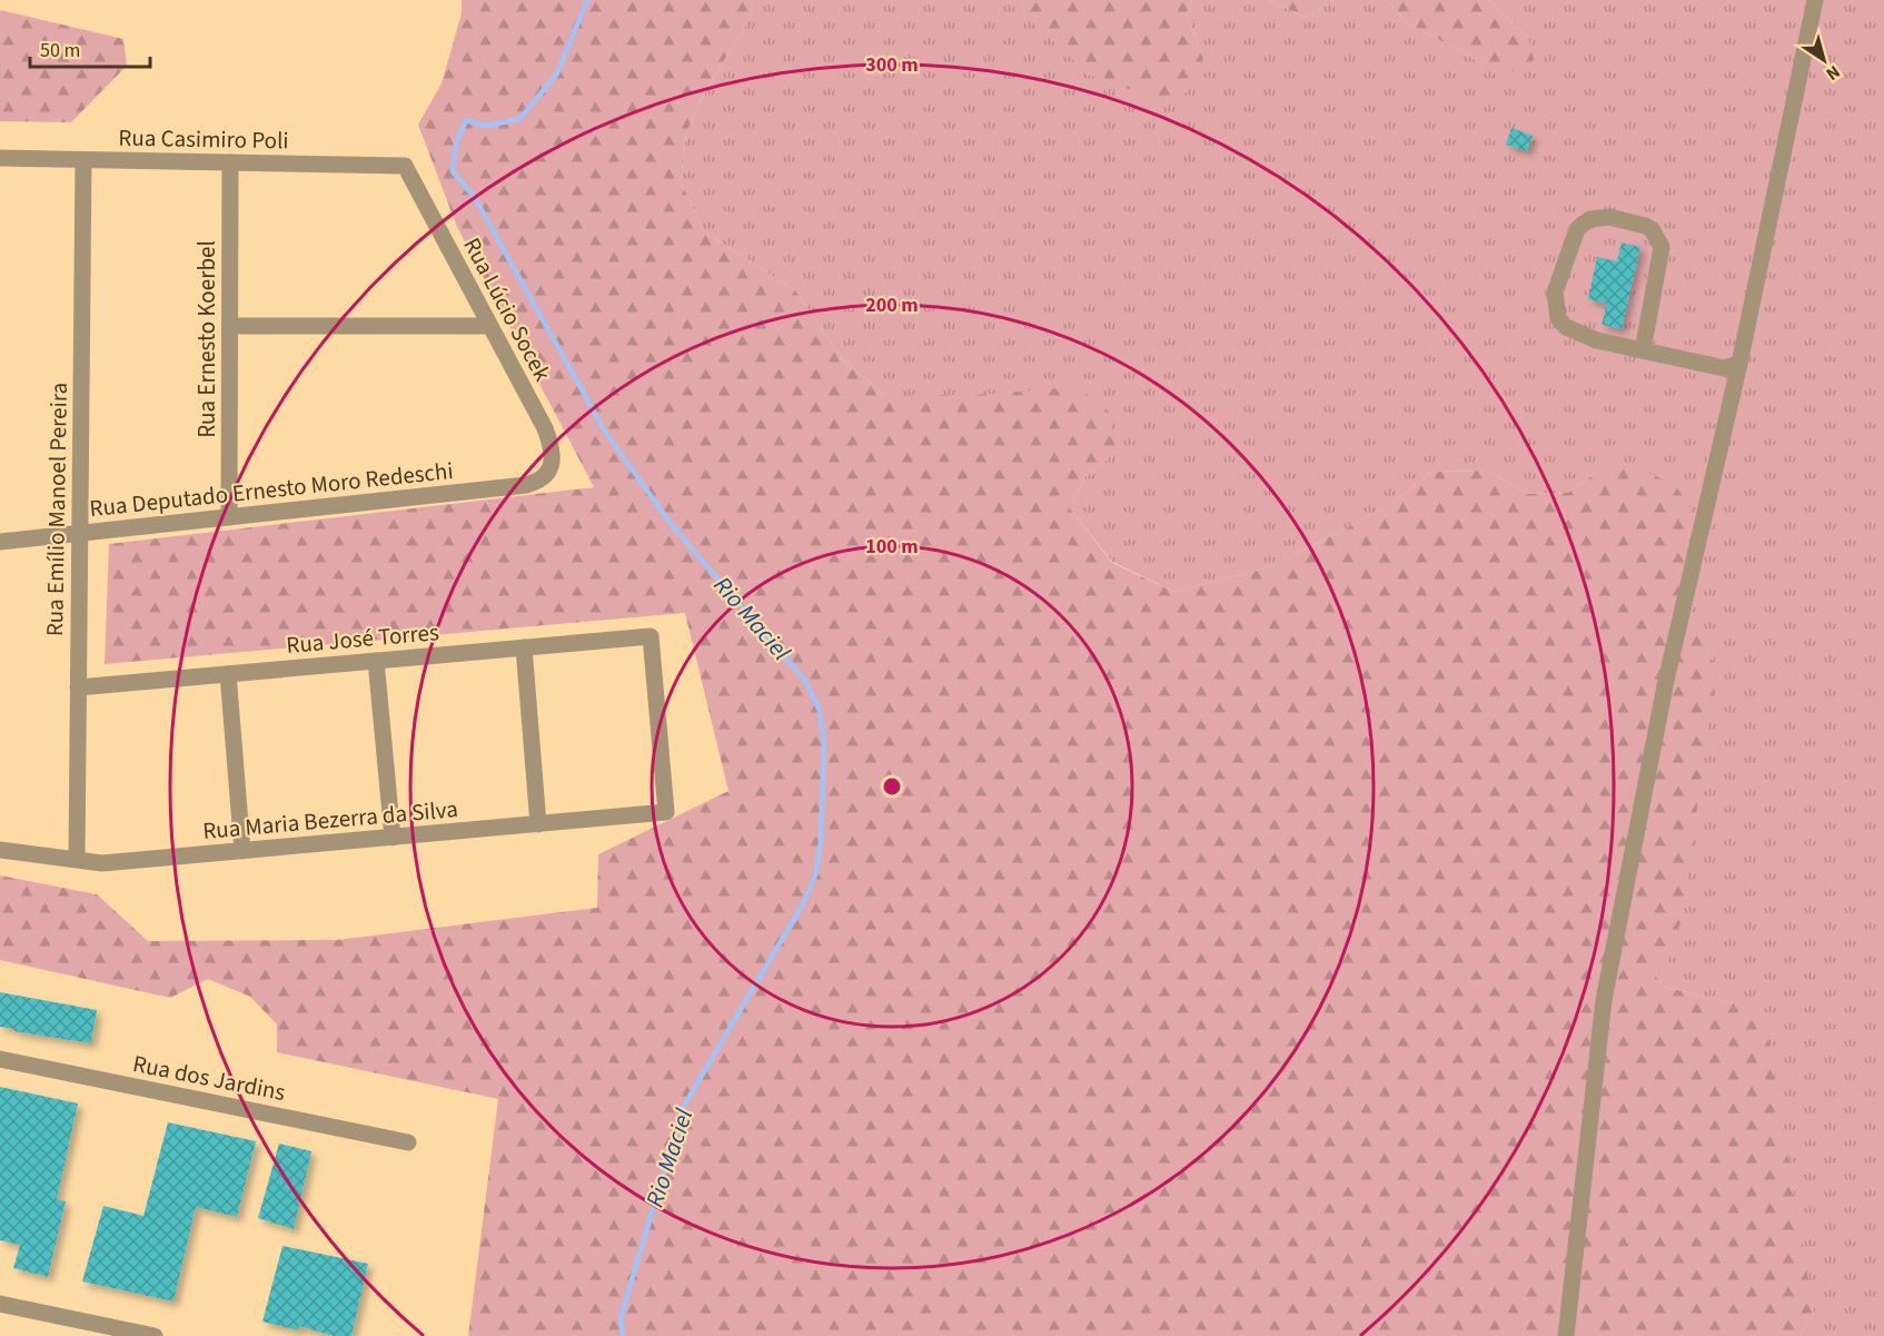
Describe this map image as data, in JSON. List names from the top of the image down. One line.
{"streets":{"street":["Rua Casimiro Poli","Rua Lúcio Socek","Rua Ernesto Koerbel","Rua Deputado Ernesto Moro Redeschi","Rua Emílio Manoel Pereira","Rua José Torres","Rua Maria Bezerra da Silva","Rua dos Jardins"]},"crossings":[["Rua Casimiro Poli","Rua Lúcio Socek"],["Rua Casimiro Poli","Rua Ernesto Koerbel"],["Rua Casimiro Poli","Rua Emílio Manoel Pereira"],["Rua Lúcio Socek","Rua Deputado Ernesto Moro Redeschi"],["Rua Ernesto Koerbel","Rua Deputado Ernesto Moro Redeschi"],["Rua Deputado Ernesto Moro Redeschi","Rua Emílio Manoel Pereira"],["Rua Emílio Manoel Pereira","Rua José Torres"],["Rua Emílio Manoel Pereira","Rua Maria Bezerra da Silva"],["Rua José Torres","Rua Maria Bezerra da Silva"]],"water":["Rio Maciel"],"scale_bar":"50 m","north":"bottom right","rings":["300 m","200 m","100 m"]}
